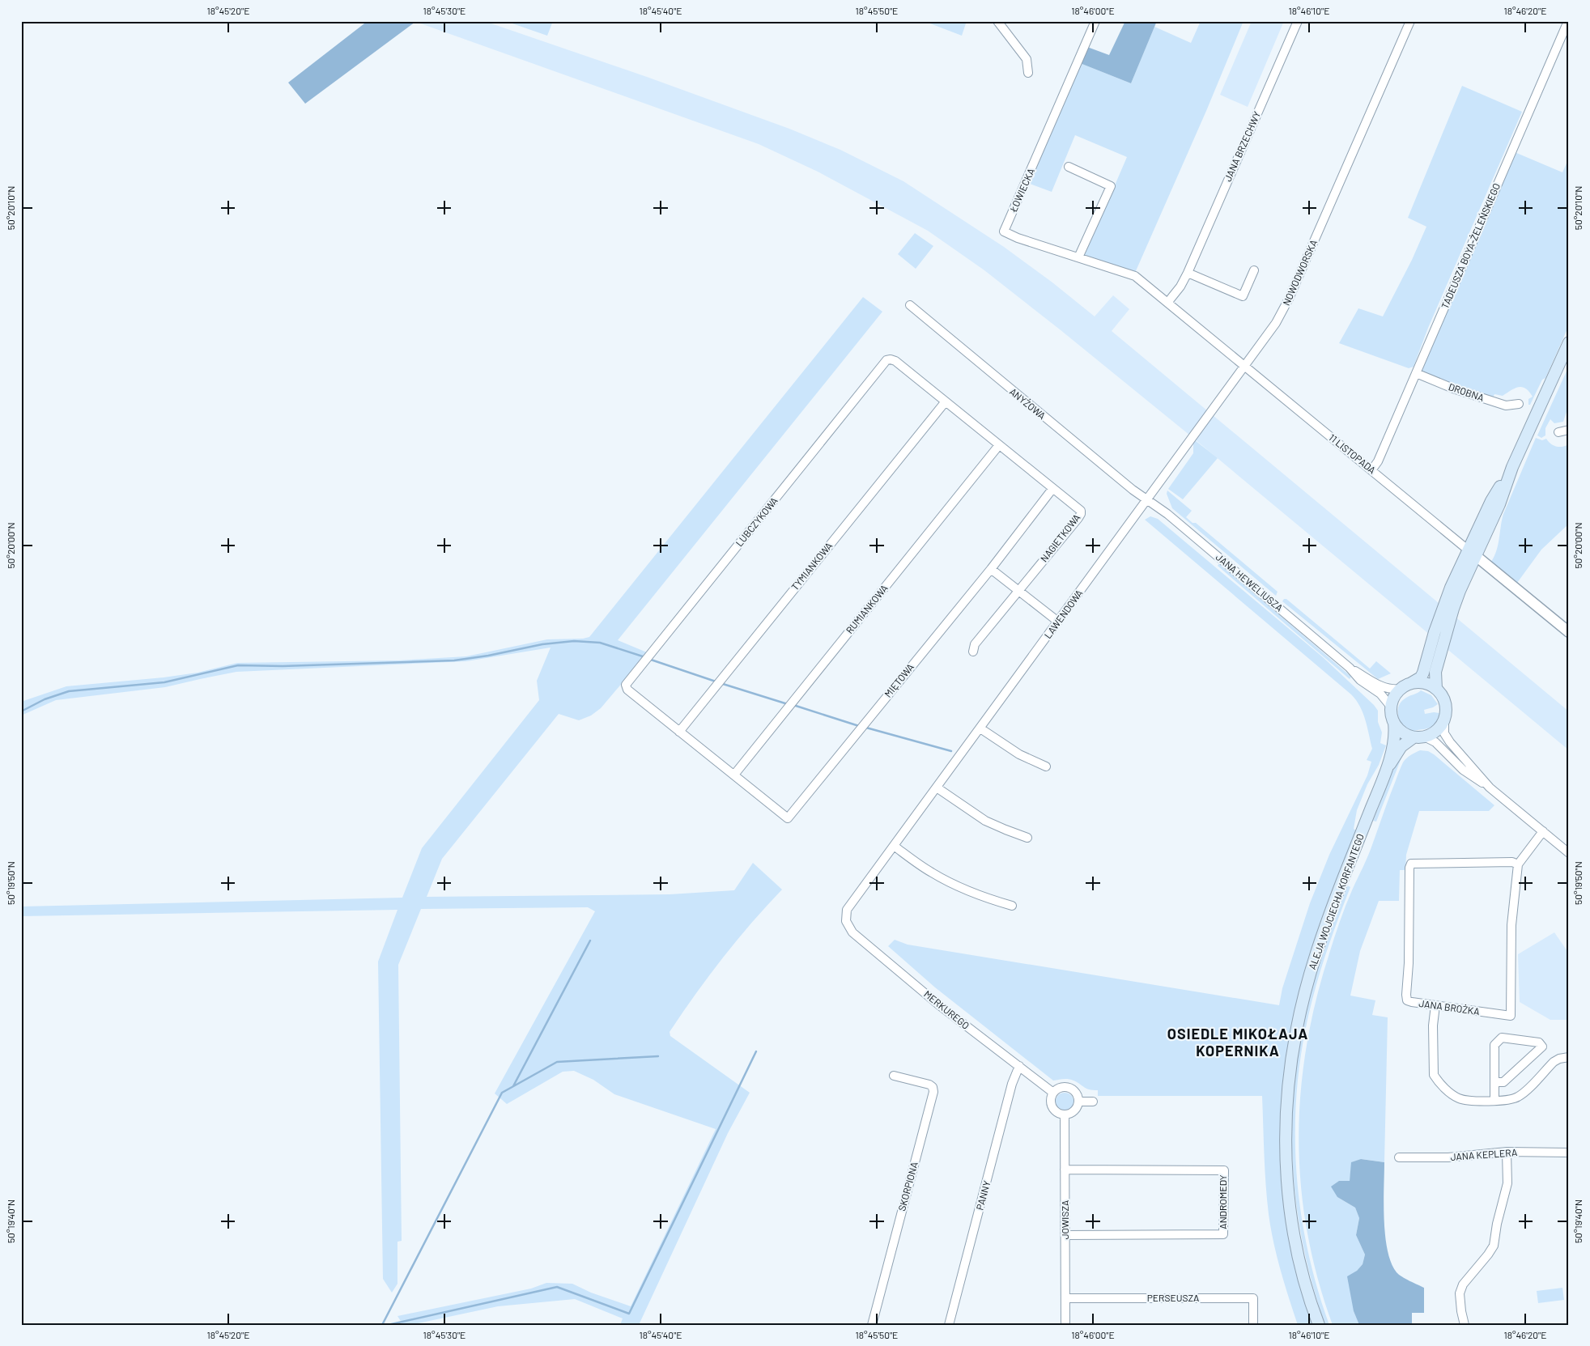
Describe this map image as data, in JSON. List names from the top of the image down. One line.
{"streets":{"main road":["ALEJA WOJCIECHA KORFANTEGO"],"street":["JANA BRZECHWY","ŁOWIECKA","TADEUSZA BOYA-ŻELEŃSKIEGO","NOWODWORSKA","DROBNA","ANYŻOWA","11 LISTOPADA","LUBCZYKOWA","NAGIETKOWA","TYMIANKOWA","JANA HEWELIUSZA","RUMIANKOWA","LAWENDOWA","MIĘTOWA","JANA BROŻKA","MERKUREGO","JANA KEPLERA","SKORPIONA","PANNY","ANDROMEDY","JOWISZA","PERSEUSZA"]},"crossings":[["JANA BRZECHWY","11 LISTOPADA"],["ŁOWIECKA","11 LISTOPADA"],["TADEUSZA BOYA-ŻELEŃSKIEGO","DROBNA"],["TADEUSZA BOYA-ŻELEŃSKIEGO","11 LISTOPADA"],["NOWODWORSKA","ANYŻOWA"],["NOWODWORSKA","11 LISTOPADA"],["NOWODWORSKA","JANA HEWELIUSZA"],["NOWODWORSKA","LAWENDOWA"],["ANYŻOWA","JANA HEWELIUSZA"],["ANYŻOWA","LAWENDOWA"],["LUBCZYKOWA","NAGIETKOWA"],["LUBCZYKOWA","TYMIANKOWA"],["LUBCZYKOWA","RUMIANKOWA"],["LUBCZYKOWA","MIĘTOWA"],["NAGIETKOWA","RUMIANKOWA"],["NAGIETKOWA","MIĘTOWA"],["JANA HEWELIUSZA","LAWENDOWA"],["JANA HEWELIUSZA","ALEJA WOJCIECHA KORFANTEGO"],["RUMIANKOWA","MIĘTOWA"],["LAWENDOWA","MERKUREGO"],["MERKUREGO","PANNY"],["MERKUREGO","JOWISZA"],["ANDROMEDY","JOWISZA"],["JOWISZA","PERSEUSZA"]],"districts":["OSIEDLE MIKOŁAJA KOPERNIKA"],"coordinates":["18°45'20\"E","18°45'30\"E","18°45'40\"E","18°45'50\"E","18°46'00\"E","18°46'10\"E","18°46'20\"E","50°20'10\"N","50°20'00\"N","50°19'50\"N","50°19'40\"N"]}
